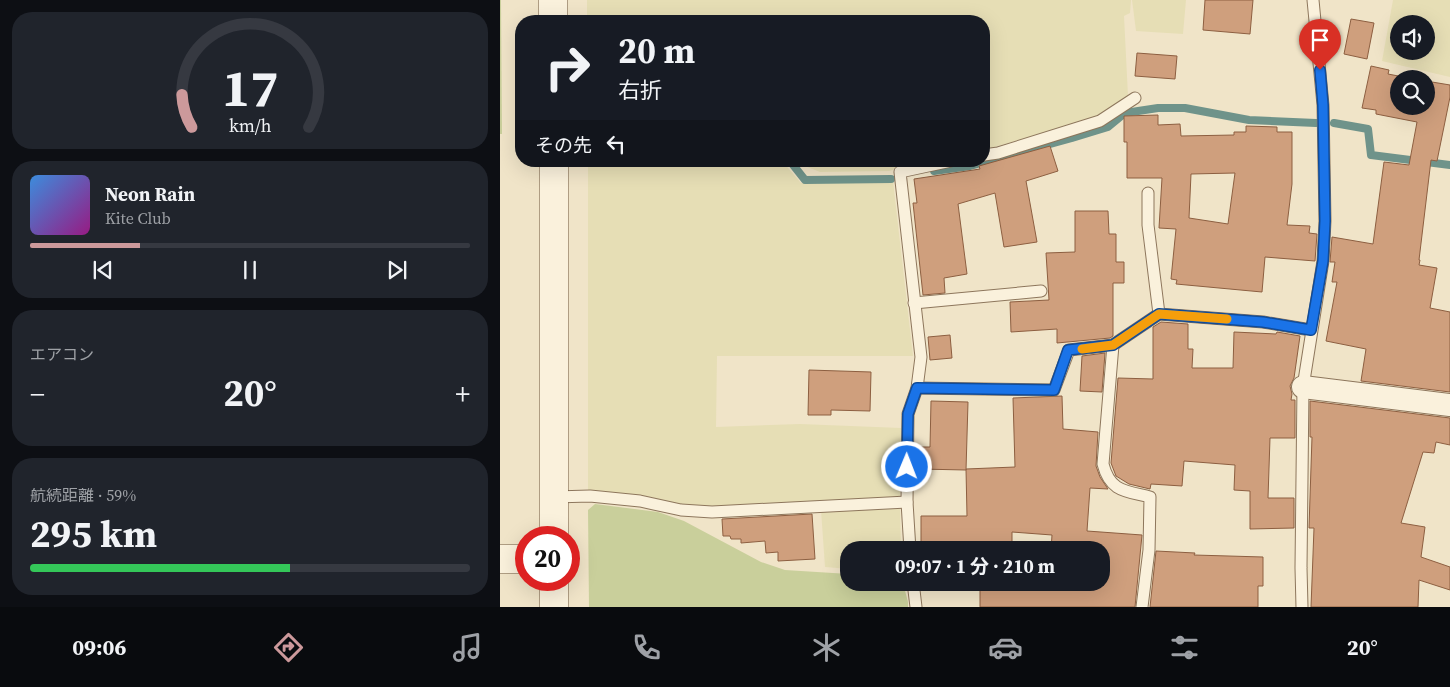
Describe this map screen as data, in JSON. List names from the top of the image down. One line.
{"page":{"turn":["20 m","右折"],"then":"その先","song":["Neon Rain","Kite Club"],"tile":["エアコン",["航続距離 · 59%","295 km"]],"heat":["−","20°","+"],"limit":"20","trip":"09:07 · 1 分 · 210 m","tabs":["09:06","20°"],"gauge":["17","km/h"]}}
